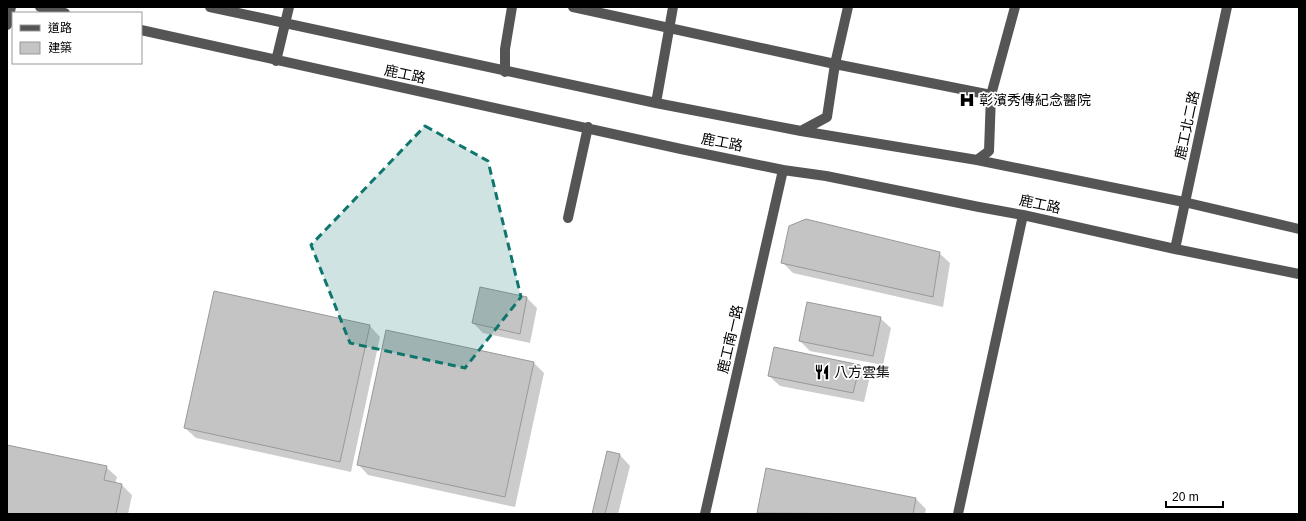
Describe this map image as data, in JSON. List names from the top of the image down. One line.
{"streets":{"street":["鹿工路","鹿工北二路","鹿工南一路"]},"crossings":[["鹿工路","鹿工北二路"],["鹿工路","鹿工南一路"]],"places":{"hospital":["彰濱秀傳紀念醫院"],"restaurant":["八方雲集"]},"legend":["道路","建築"],"scale_bar":"20 m"}
